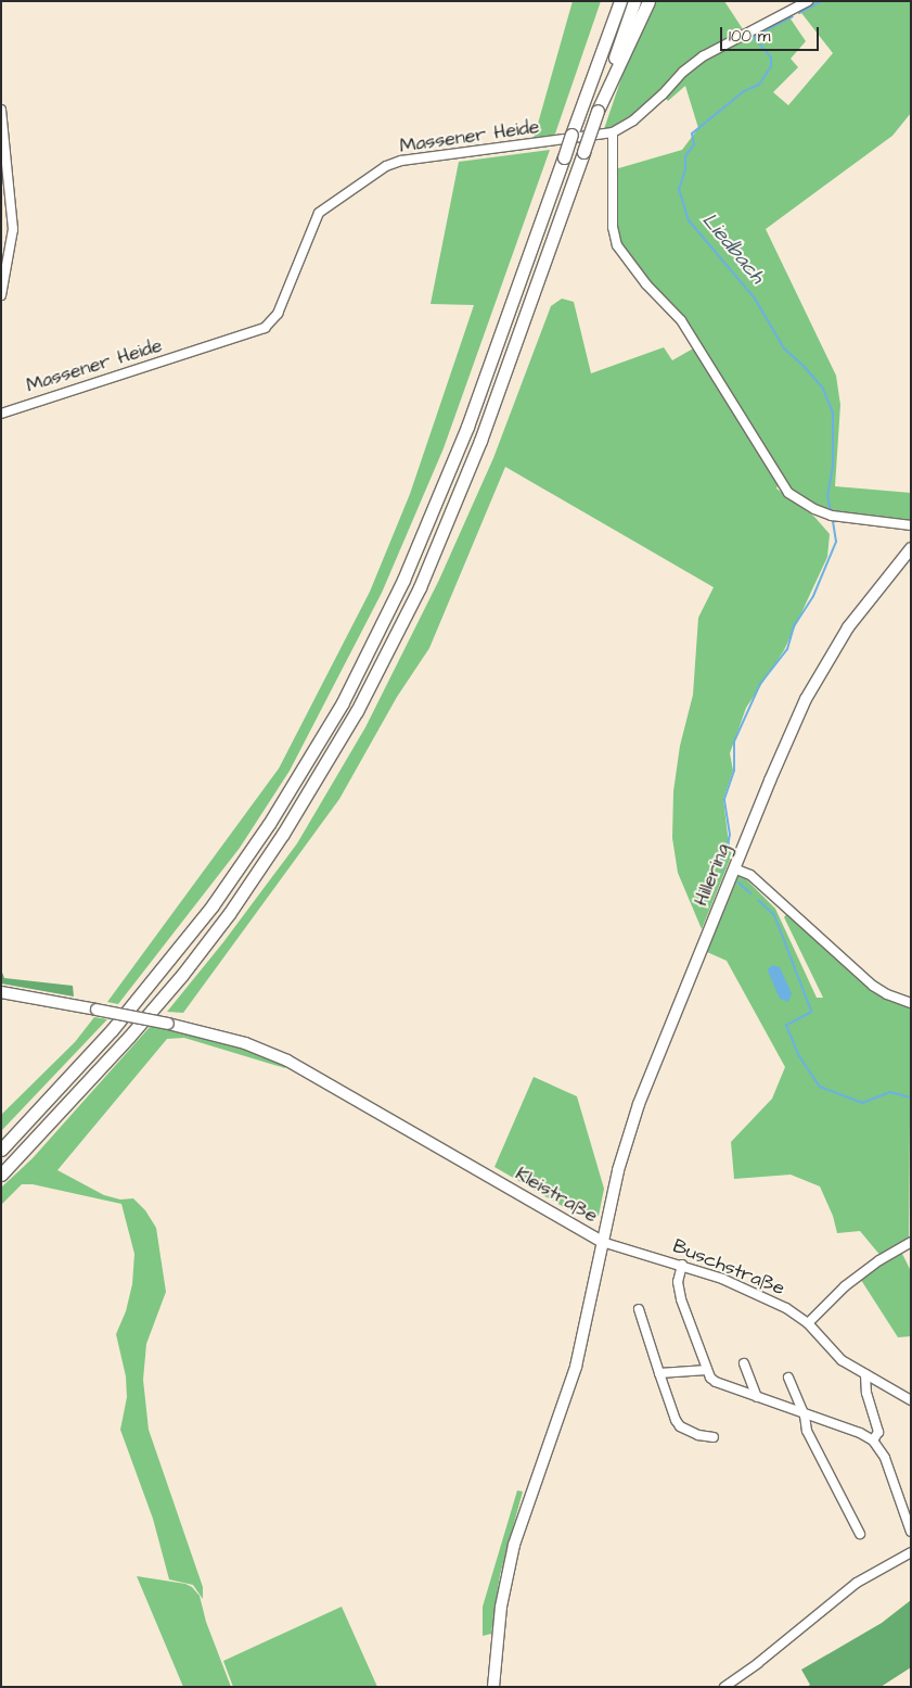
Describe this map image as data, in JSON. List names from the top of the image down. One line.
{"streets":{"main road":["Hillering","Kleistraße"],"street":["Massener Heide","Buschstraße"]},"crossings":[["Hillering","Kleistraße"],["Hillering","Buschstraße"],["Kleistraße","Buschstraße"]],"water":["Liedbach"],"scale_bar":"100 m"}
